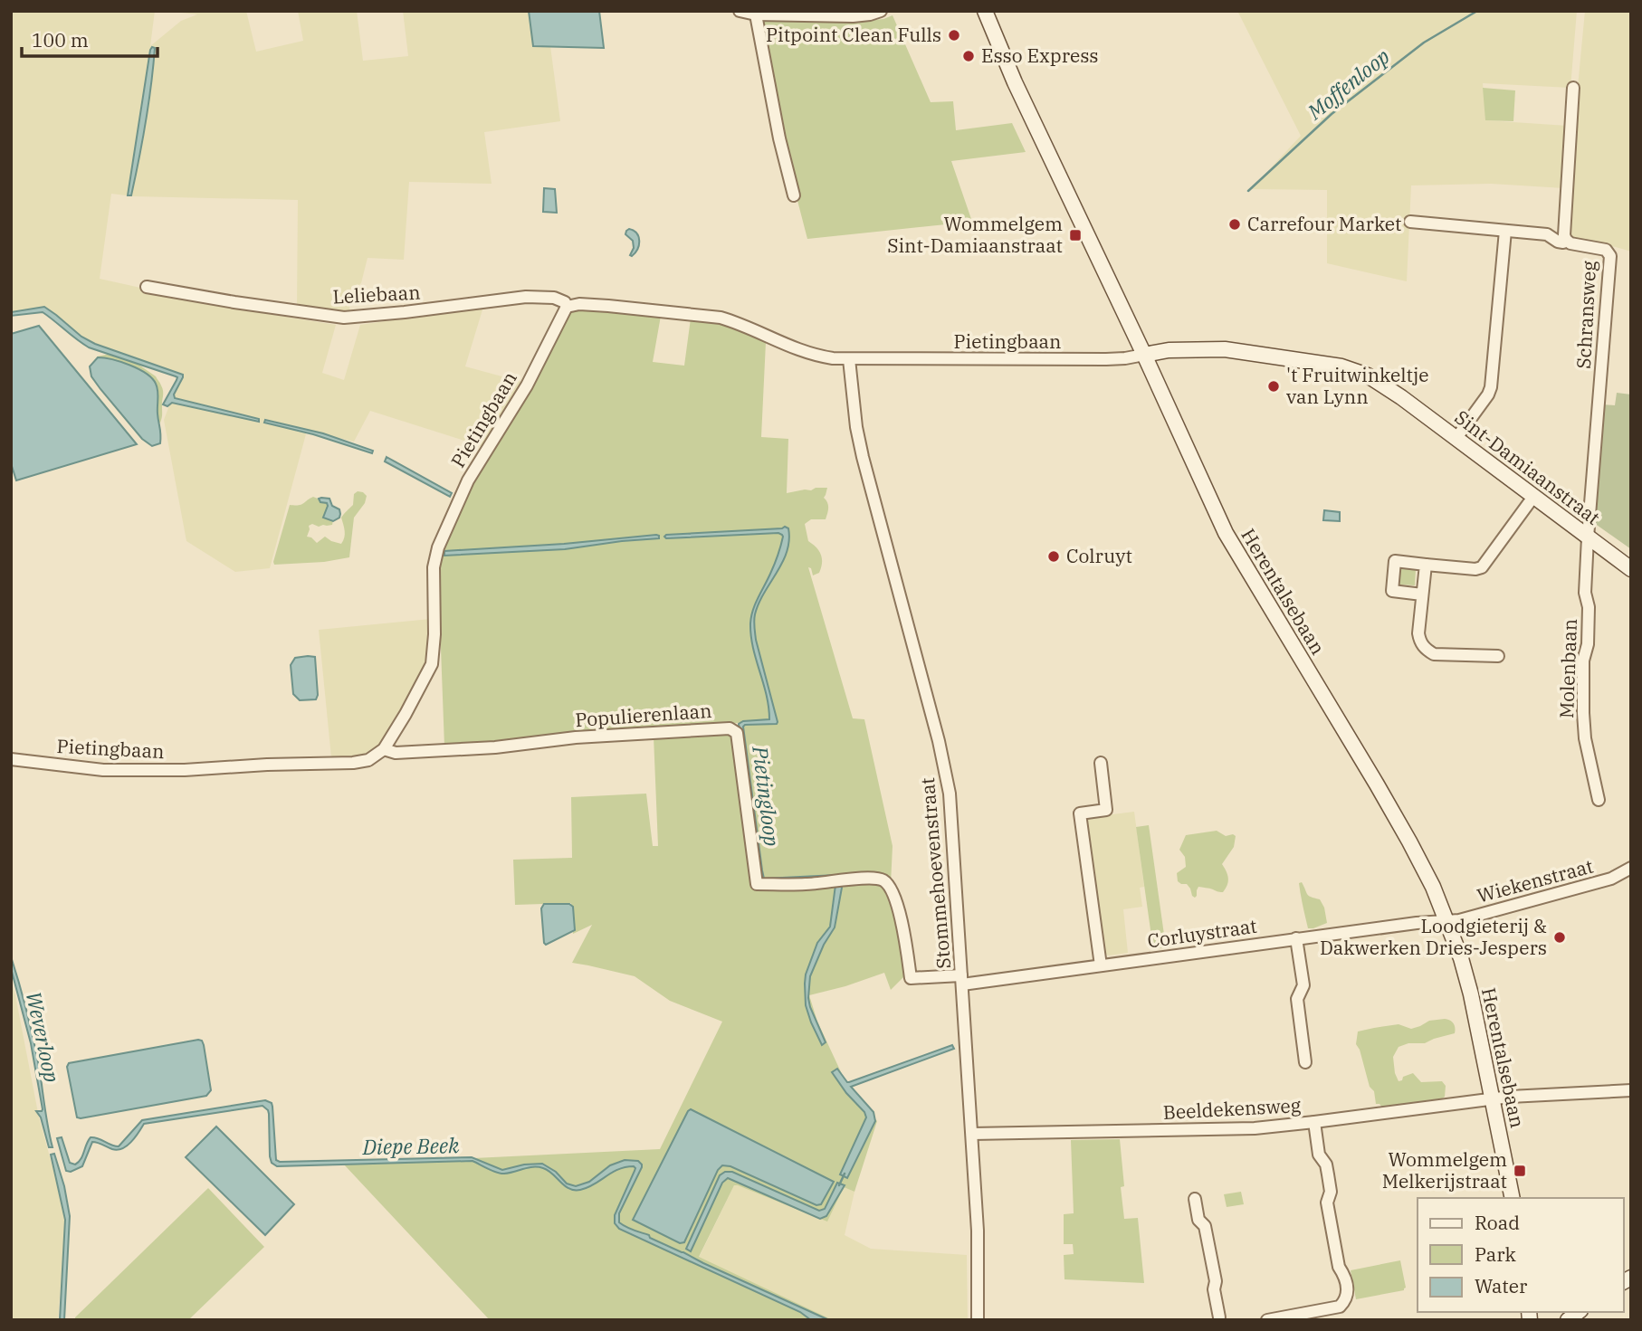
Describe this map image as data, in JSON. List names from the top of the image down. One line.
{"streets":{"main road":["Sint-Damiaanstraat","Herentalsebaan"],"street":["Leliebaan","Schransweg","Pietingbaan","Molenbaan","Populierenlaan","Stommehoevenstraat","Wiekenstraat","Corluystraat","Beeldekensweg"]},"crossings":[["Leliebaan","Pietingbaan"],["Schransweg","Sint-Damiaanstraat"],["Schransweg","Molenbaan"],["Pietingbaan","Sint-Damiaanstraat"],["Pietingbaan","Herentalsebaan"],["Pietingbaan","Populierenlaan"],["Pietingbaan","Stommehoevenstraat"],["Sint-Damiaanstraat","Herentalsebaan"],["Sint-Damiaanstraat","Molenbaan"],["Herentalsebaan","Wiekenstraat"],["Herentalsebaan","Corluystraat"],["Herentalsebaan","Beeldekensweg"],["Populierenlaan","Stommehoevenstraat"],["Populierenlaan","Corluystraat"],["Stommehoevenstraat","Corluystraat"],["Stommehoevenstraat","Beeldekensweg"],["Wiekenstraat","Corluystraat"]],"water":["Moffenloop","Pietingloop","Weverloop","Diepe Beek"],"places":{"other":["Pitpoint Clean Fulls","Esso Express","Carrefour Market","'t Fruitwinkeltje van Lynn","Colruyt","Loodgieterij & Dakwerken Dries-Jespers"],"transit":["Wommelgem Sint-Damiaanstraat","Wommelgem Melkerijstraat"]},"legend":["Road","Park","Water"],"scale_bar":"100 m"}
